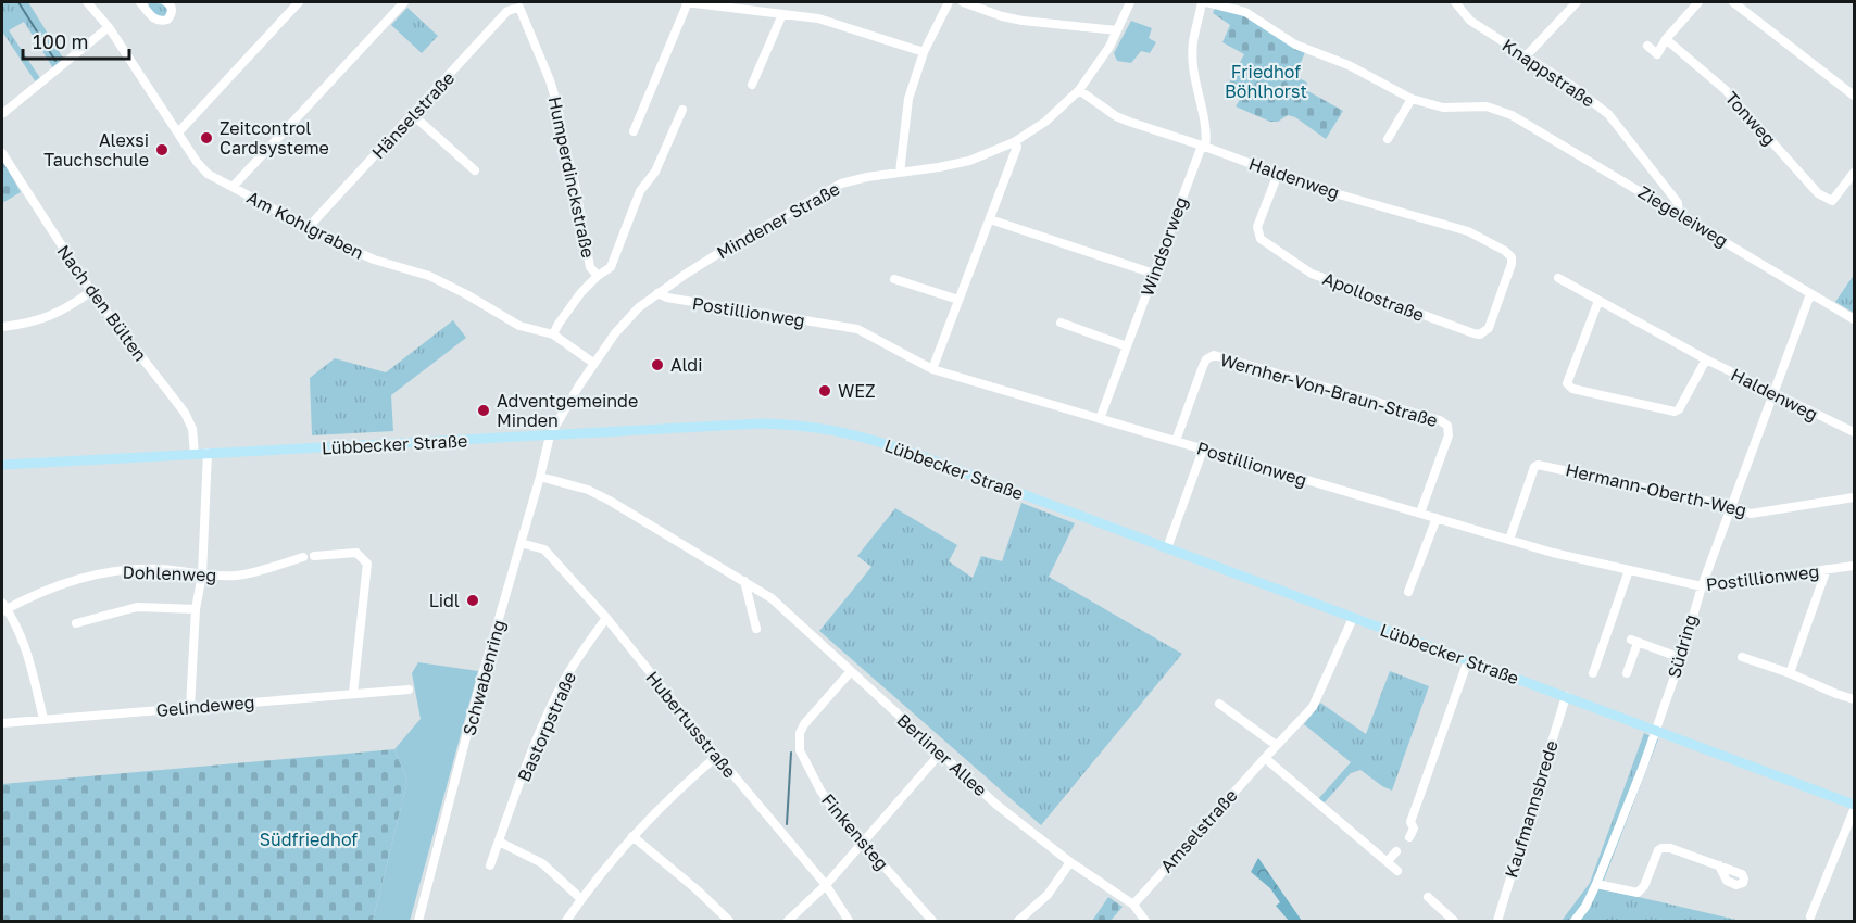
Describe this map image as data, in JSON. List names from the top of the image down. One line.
{"streets":{"main road":["Lübbecker Straße"],"street":["Knappstraße","Hänselstraße","Tonweg","Humperdinckstraße","Haldenweg","Ziegeleiweg","Mindener Straße","Am Kohlgraben","Windsorweg","Apollostraße","Nach den Bülten","Postillionweg","Wernher-Von-Braun-Straße","Hermann-Oberth-Weg","Dohlenweg","Südring","Schwabenring","Gelindeweg","Hubertusstraße","Bastorpstraße","Berliner Allee","Kaufmannsbrede","Amselstraße","Finkensteg"]},"crossings":[["Knappstraße","Ziegeleiweg"],["Hänselstraße","Humperdinckstraße"],["Hänselstraße","Am Kohlgraben"],["Humperdinckstraße","Am Kohlgraben"],["Haldenweg","Mindener Straße"],["Haldenweg","Windsorweg"],["Haldenweg","Apollostraße"],["Haldenweg","Südring"],["Ziegeleiweg","Windsorweg"],["Ziegeleiweg","Südring"],["Mindener Straße","Am Kohlgraben"],["Mindener Straße","Postillionweg"],["Mindener Straße","Lübbecker Straße"],["Mindener Straße","Schwabenring"],["Windsorweg","Postillionweg"],["Nach den Bülten","Lübbecker Straße"],["Postillionweg","Wernher-Von-Braun-Straße"],["Postillionweg","Hermann-Oberth-Weg"],["Postillionweg","Südring"],["Lübbecker Straße","Südring"],["Lübbecker Straße","Schwabenring"],["Lübbecker Straße","Kaufmannsbrede"],["Lübbecker Straße","Amselstraße"],["Hermann-Oberth-Weg","Südring"],["Schwabenring","Hubertusstraße"],["Schwabenring","Berliner Allee"],["Hubertusstraße","Bastorpstraße"],["Berliner Allee","Amselstraße"],["Berliner Allee","Finkensteg"]],"parks":["Friedhof Böhlhorst","Südfriedhof"],"places":["Zeitcontrol Cardsysteme","Alexsi Tauchschule","Aldi","WEZ","Adventgemeinde Minden","Lidl"],"scale_bar":"100 m"}
